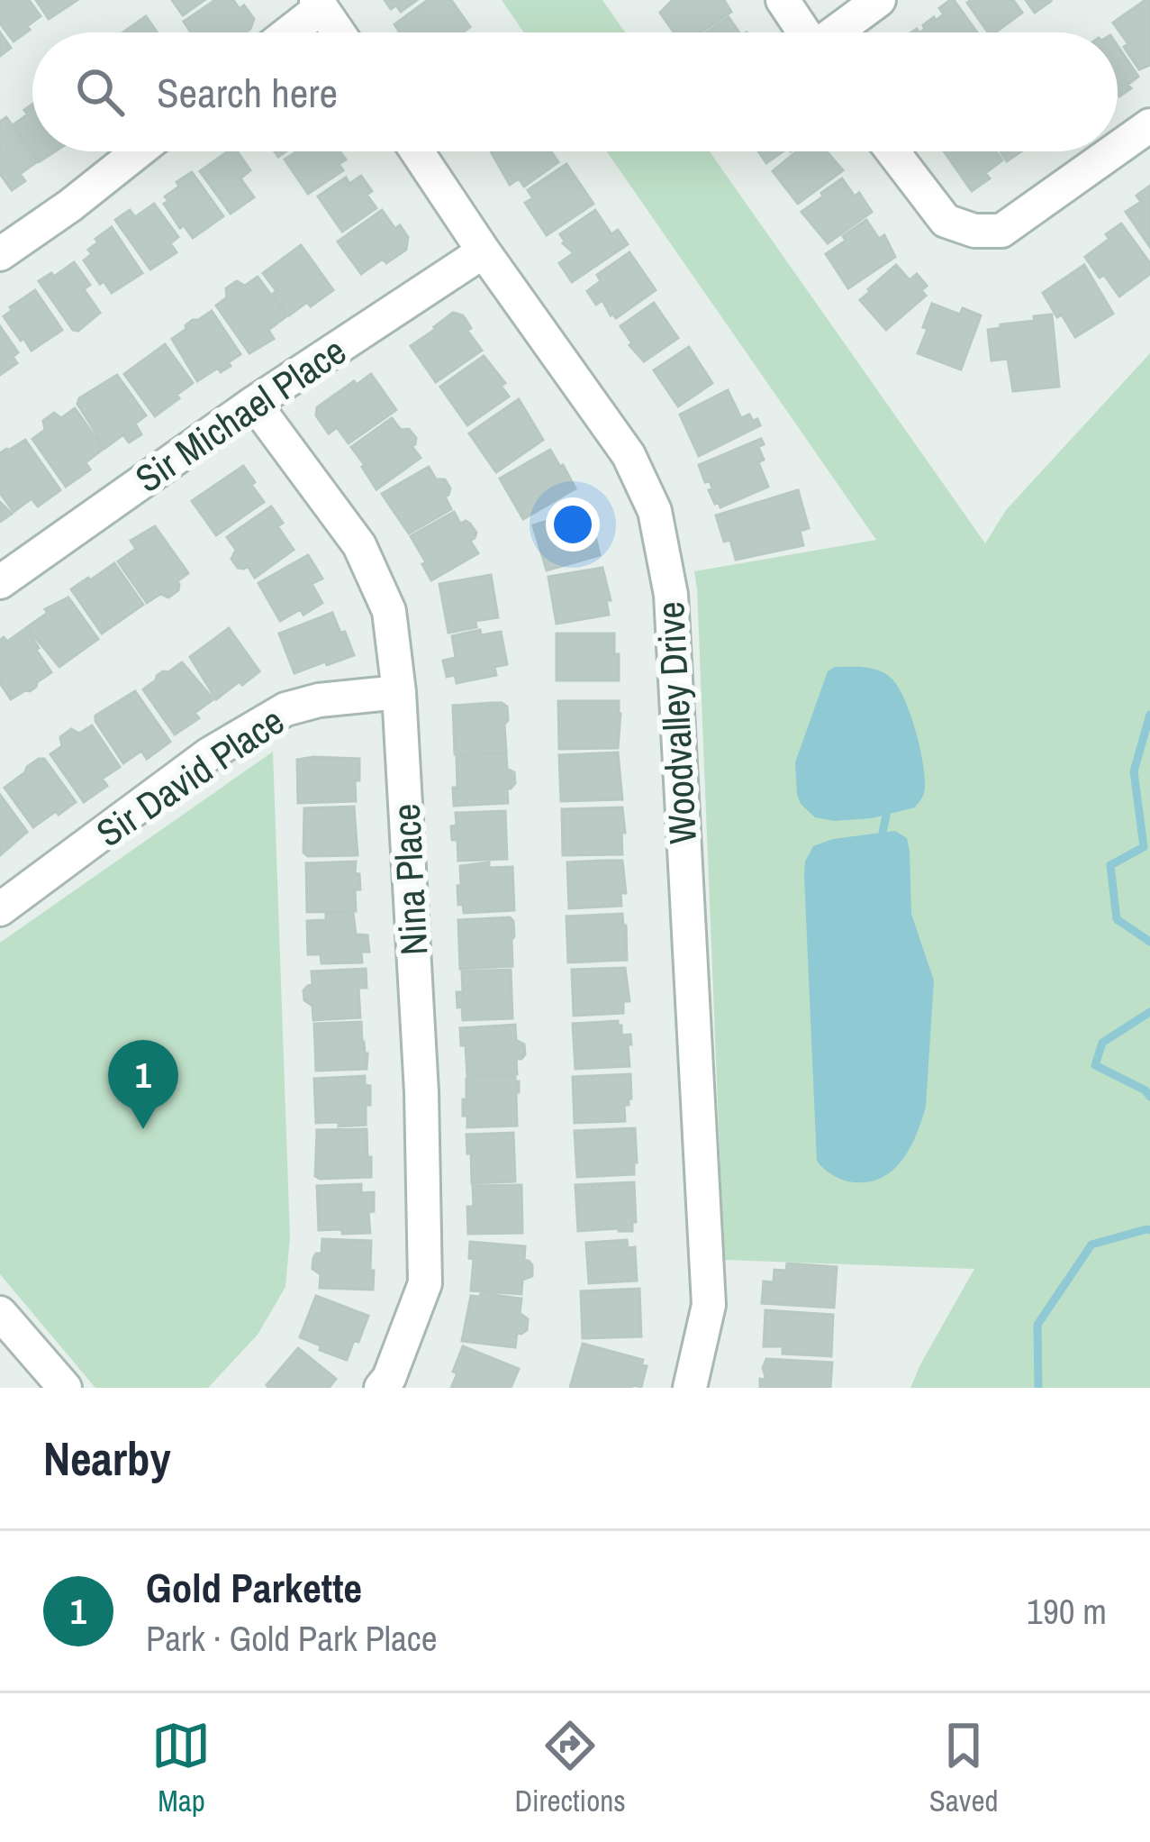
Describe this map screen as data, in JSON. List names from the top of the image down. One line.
{"streets":{"street":["Sir Michael Place","Woodvalley Drive","Sir David Place","Nina Place"]},"crossings":[["Sir Michael Place","Woodvalley Drive"],["Sir Michael Place","Nina Place"],["Sir David Place","Nina Place"]],"page":{"search":"Search here","pins":"1","heading":"Nearby","list":[{"mark":"1","name":"Gold Parkette","note":"Park · Gold Park Place","value":"190 m"}],"nav":["Map","Directions","Saved"]}}
